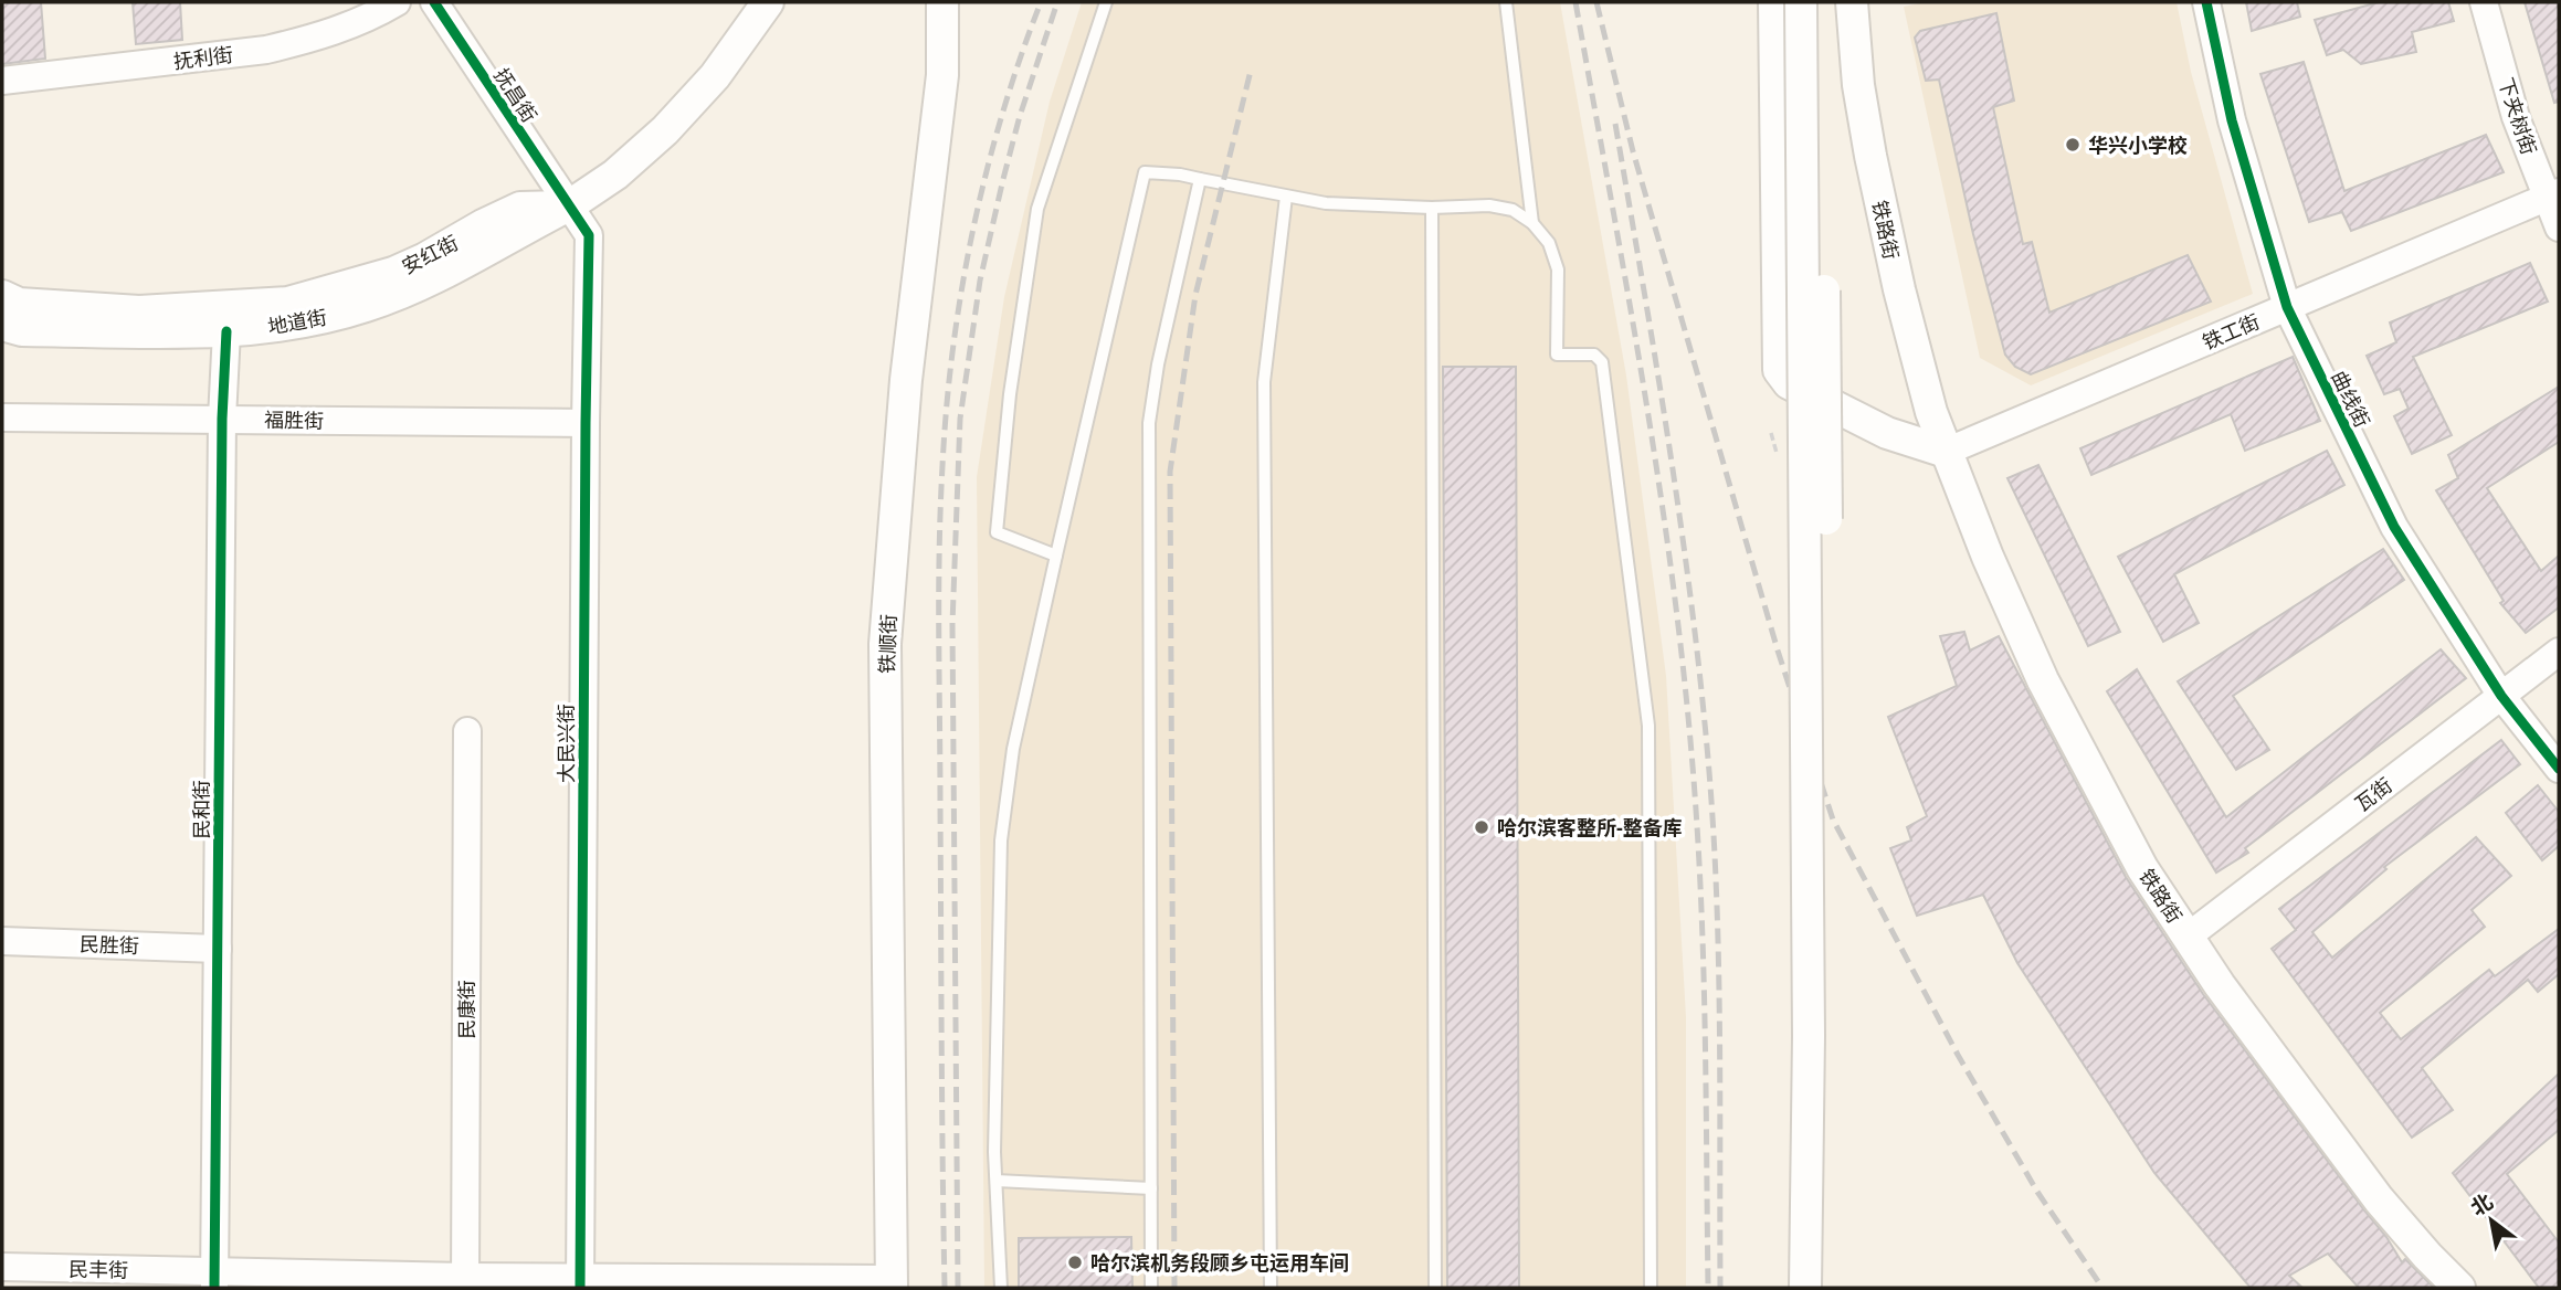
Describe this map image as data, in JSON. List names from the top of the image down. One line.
{"streets":{"main road":["铁路街","安红街","地道街","铁顺街"],"street":["抚利街","抚昌街","下夹树街","铁工街","曲线街","福胜街","大民兴街","瓦街","民和街","民胜街","民康街","民丰街"]},"crossings":[["抚昌街","安红街"],["抚昌街","地道街"],["抚昌街","大民兴街"],["下夹树街","铁工街"],["铁路街","铁工街"],["铁路街","瓦街"],["安红街","地道街"],["安红街","大民兴街"],["地道街","大民兴街"],["地道街","民和街"],["铁工街","曲线街"],["曲线街","瓦街"],["福胜街","大民兴街"],["福胜街","民和街"],["铁顺街","民丰街"],["大民兴街","民丰街"],["民和街","民胜街"],["民和街","民丰街"],["民康街","民丰街"]],"places":["华兴小学校","哈尔滨客整所-整备库","哈尔滨机务段顾乡屯运用车间"],"north":"top left"}
